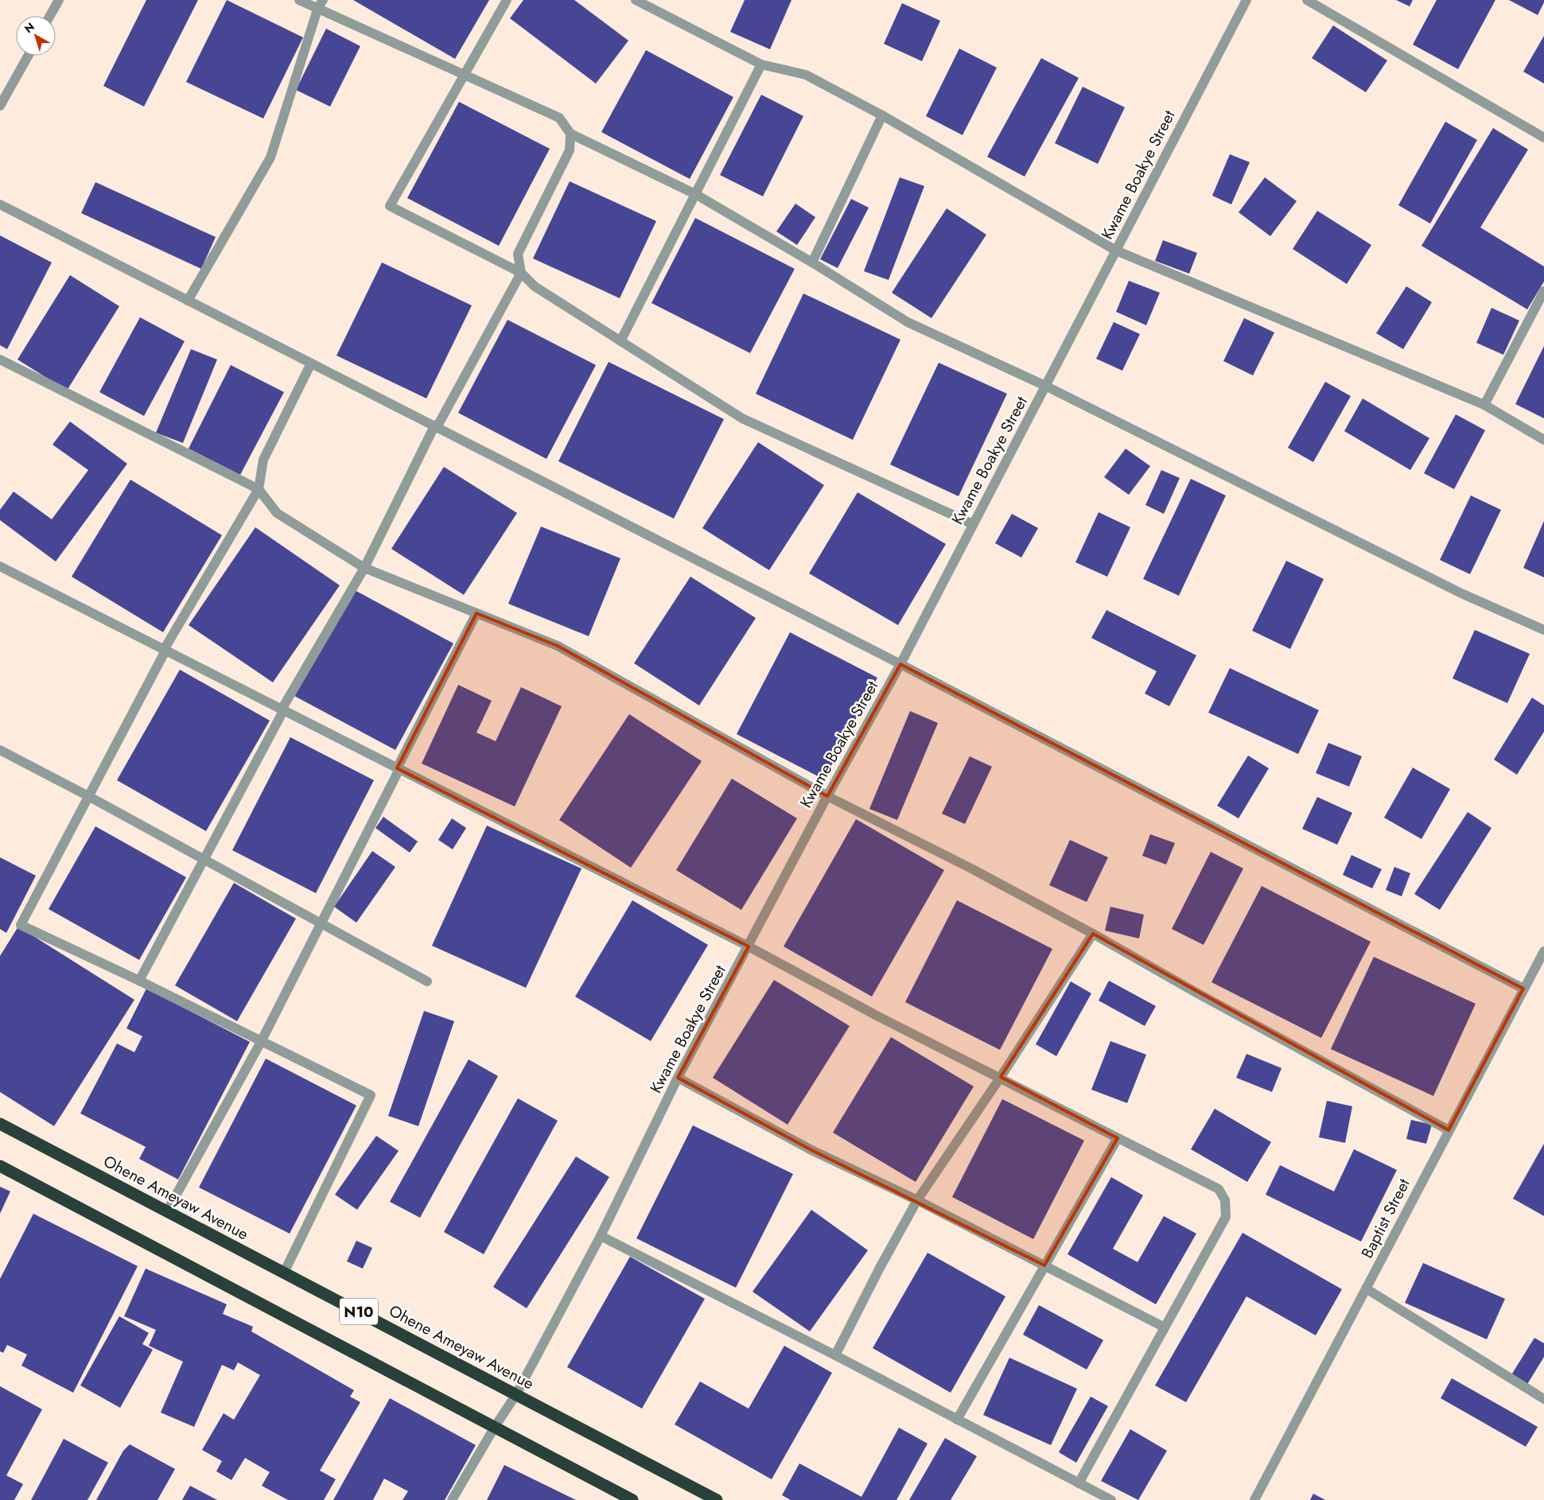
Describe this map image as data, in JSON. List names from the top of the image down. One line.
{"streets":{"highway":["Ohene Ameyaw Avenue","N10"],"street":["Kwame Boakye Street","Baptist Street"]},"crossings":[["Kwame Boakye Street","Ohene Ameyaw Avenue"],["Kwame Boakye Street","N10"]],"north":"top left"}
